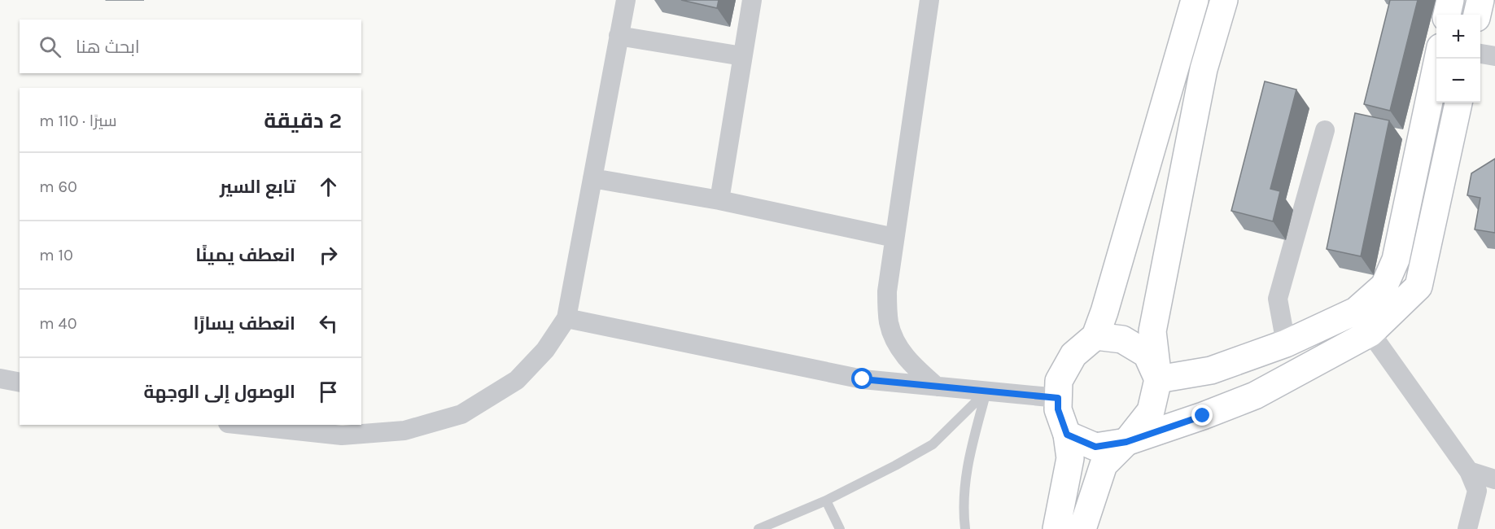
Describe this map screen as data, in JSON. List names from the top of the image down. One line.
{"page":{"map_buttons":["+","−"],"search":"ابحث هنا","heading":["2 دقيقة","سيرًا · 110 m"],"list":[["تابع السير","60 m"],["انعطف يمينًا","10 m"],["انعطف يسارًا","40 m"],"الوصول إلى الوجهة"]}}
